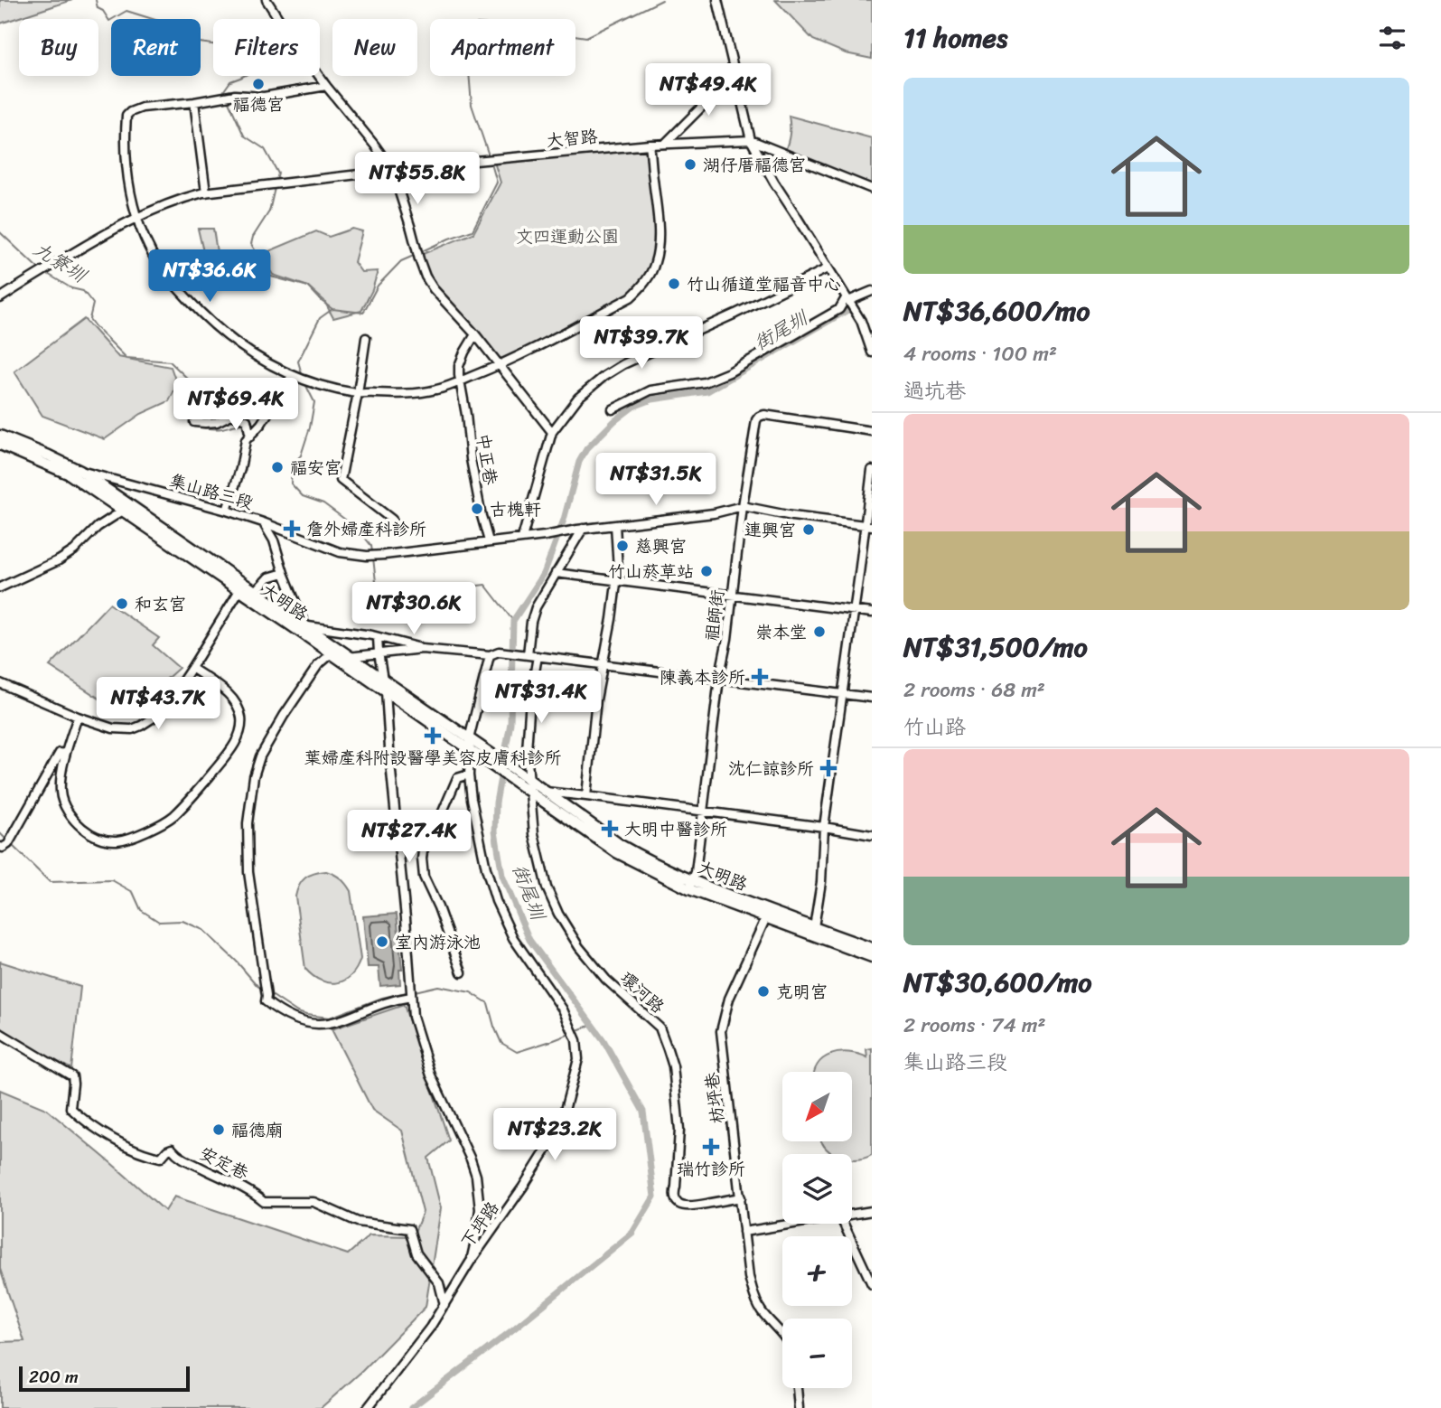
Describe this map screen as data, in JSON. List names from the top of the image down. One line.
{"streets":{"main road":["集山路三段","大明路"],"street":["大智路","中正巷","祖師街","環河路","枋坪巷","安定巷","下坪路"]},"crossings":[["集山路三段","大明路"],["大明路","祖師街"],["大明路","環河路"],["大明路","枋坪巷"],["環河路","枋坪巷"],["安定巷","下坪路"]],"water":["九寮圳","街尾圳"],"parks":["文四運動公園"],"places":{"other":["福德宮","湖仔厝福德宮","竹山循道堂福音中心","福安宮","古槐軒","連興宮","慈興宮","竹山菸草站","和玄宮","崇本堂","室內游泳池","克明宮","福德廟"],"health":["詹外婦產科診所","陳義本診所","葉婦產科附設醫學美容皮膚科診所","沈仁諒診所","大明中醫診所","瑞竹診所"]},"scale_bar":"200 m","north":"bottom left","page":{"heading":"11 homes","chip":["Buy","Rent","Filters","New","Apartment"],"price":["NT$49.4K","NT$55.8K","NT$36.6K","NT$39.7K","NT$69.4K","NT$31.5K","NT$30.6K","NT$31.4K","NT$43.7K","NT$27.4K","NT$23.2K"],"list":[{"name":"NT$36,600/mo","note":"4 rooms · 100 m² · 過坑巷"},{"name":"NT$31,500/mo","note":"2 rooms · 68 m² · 竹山路"},{"name":"NT$30,600/mo","note":"2 rooms · 74 m² · 集山路三段"}],"map_buttons":["+","−"],"scale":"200 m"}}
